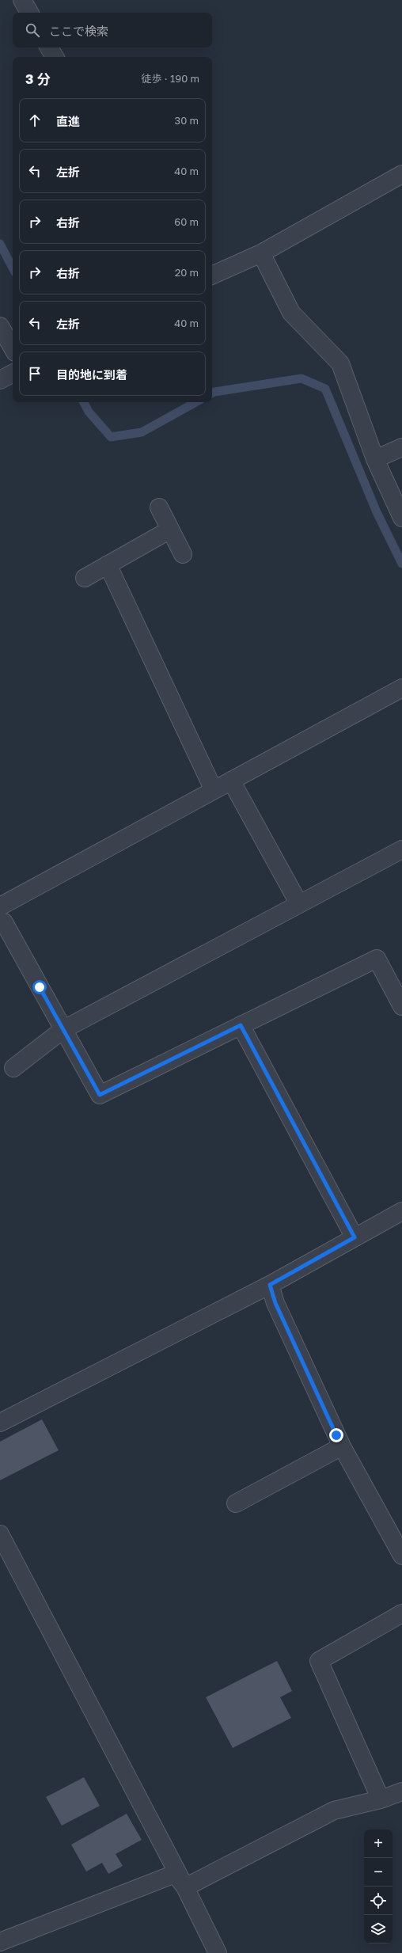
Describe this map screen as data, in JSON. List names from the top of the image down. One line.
{"page":{"search":"ここで検索","heading":["3 分","徒歩 · 190 m"],"list":[["直進","30 m"],["左折","40 m"],["右折","60 m"],["右折","20 m"],["左折","40 m"],"目的地に到着"],"map_buttons":["+","−"]}}
